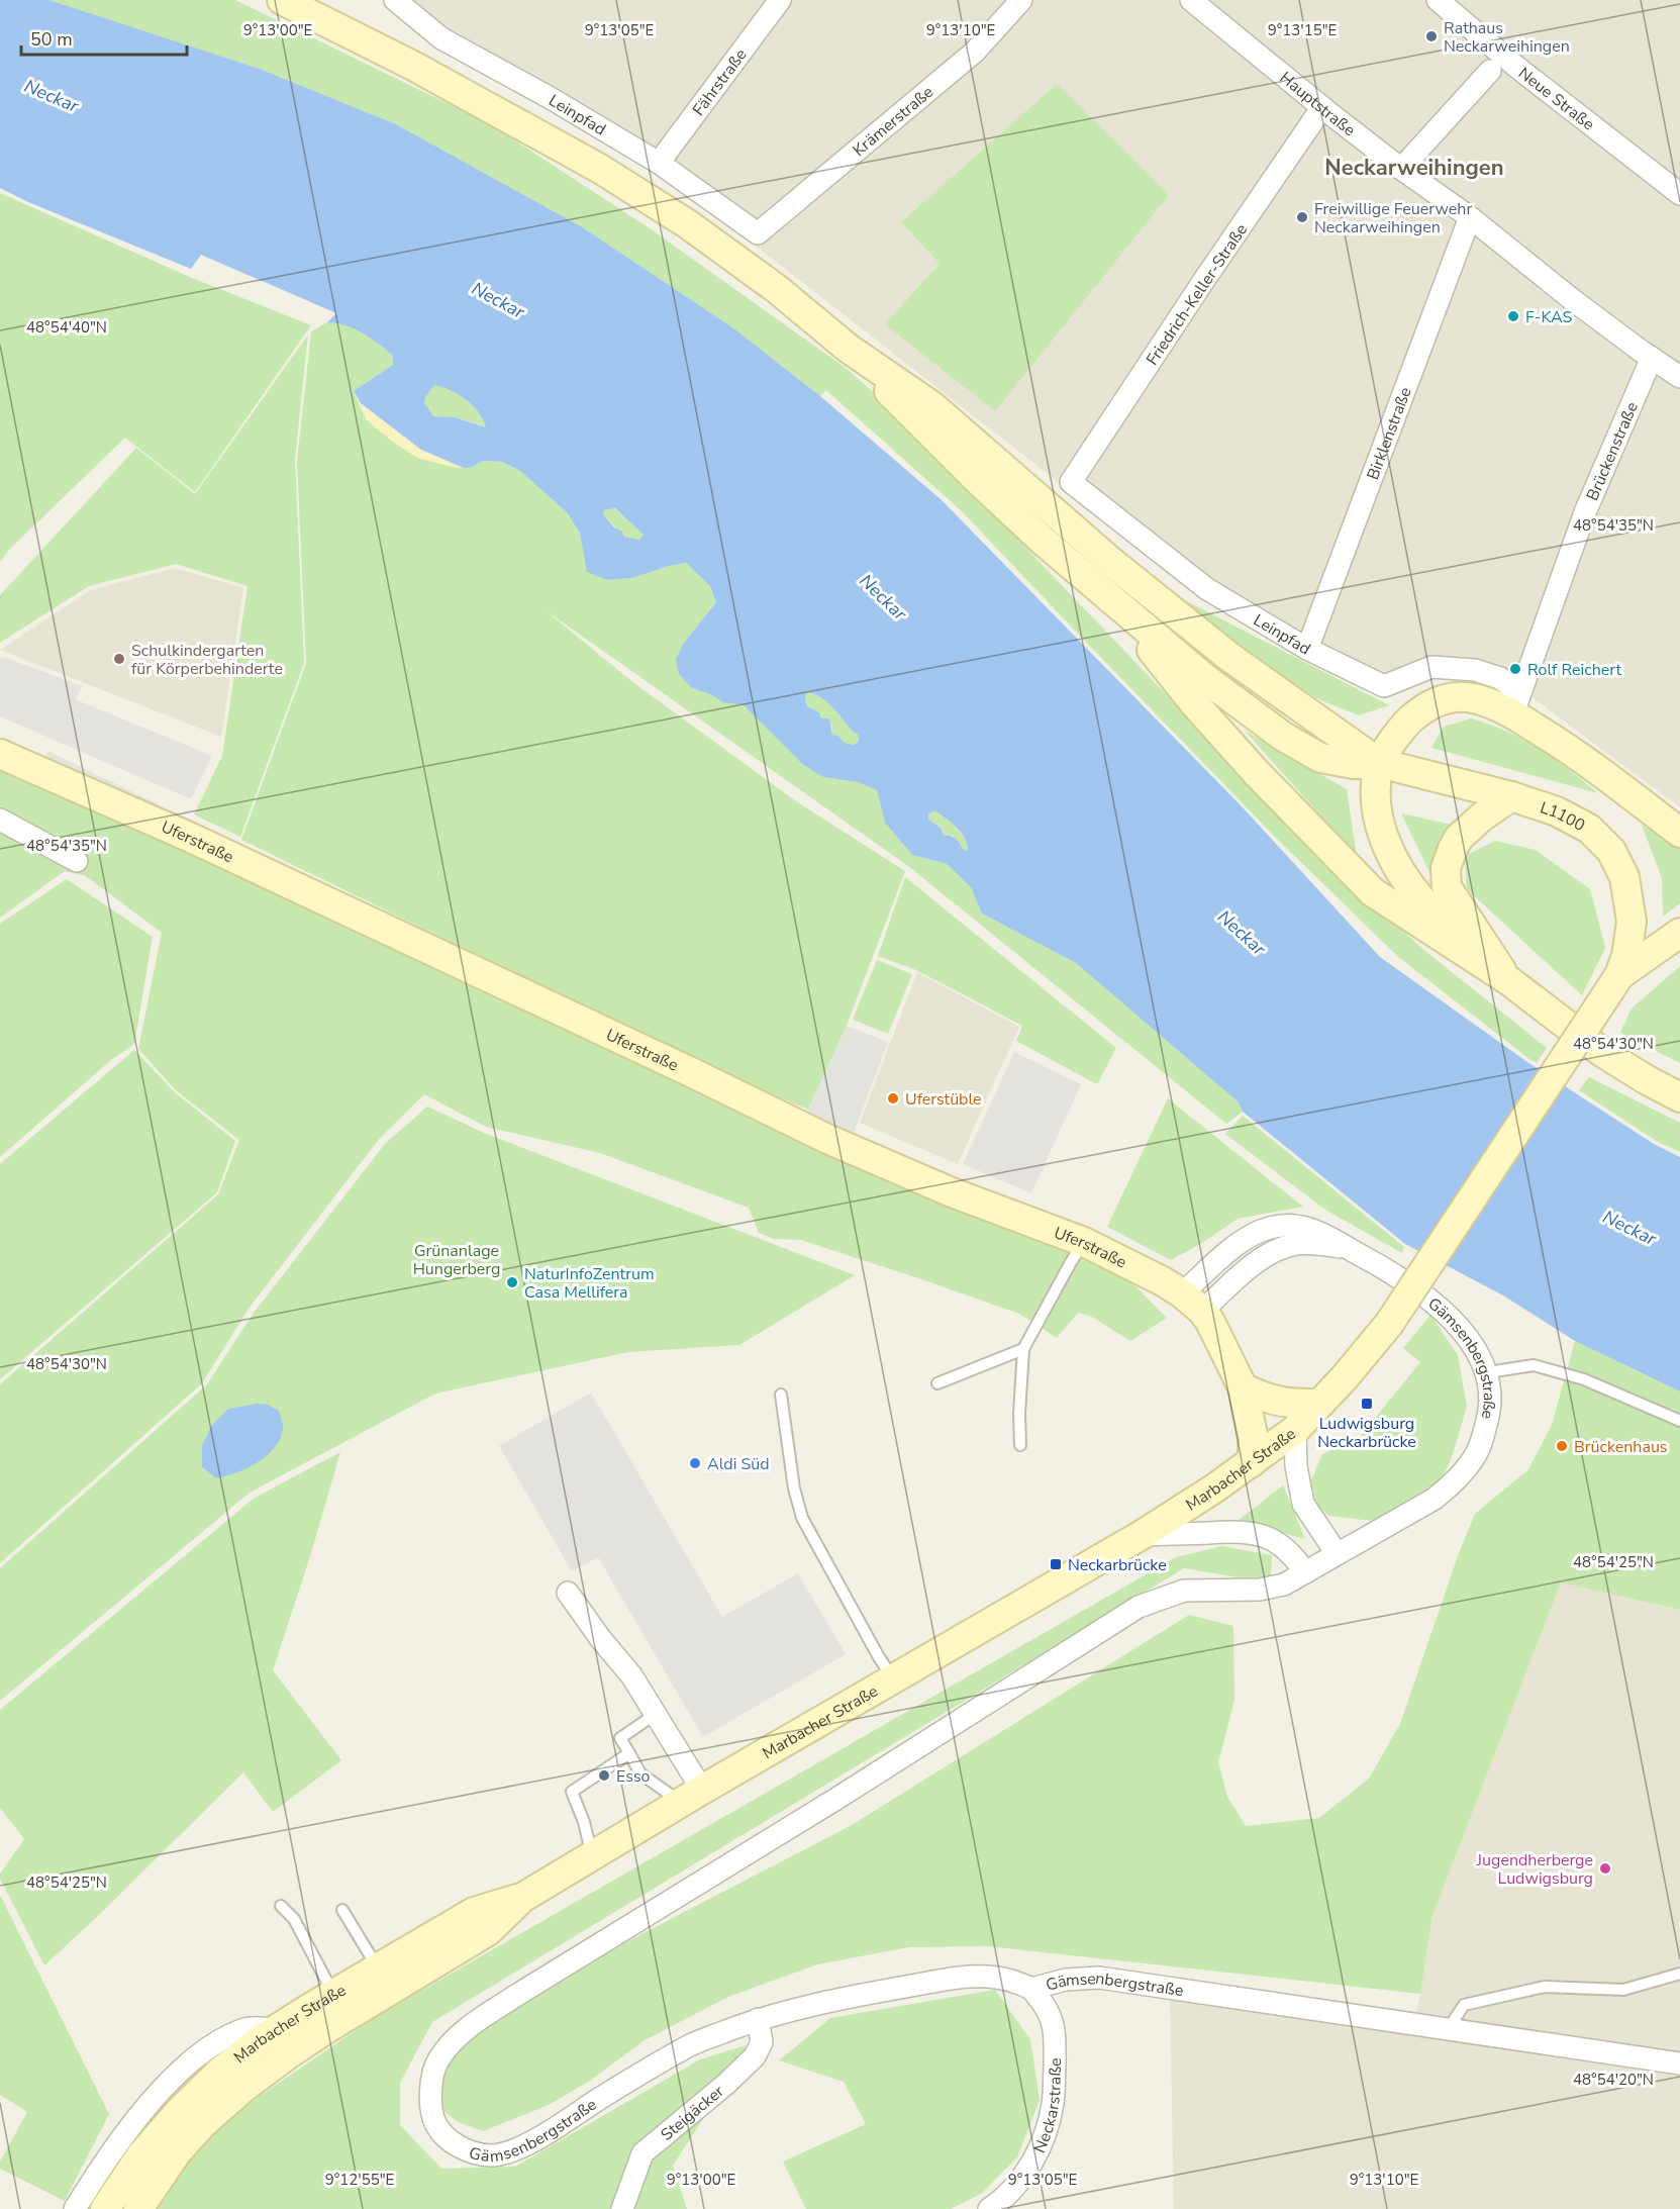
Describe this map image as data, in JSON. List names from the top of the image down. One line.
{"streets":{"main road":["Leinpfad","L1100","Uferstraße","Marbacher Straße"],"street":["Fährstraße","Neue Straße","Hauptstraße","Krämerstraße","Friedrich-Keller-Straße","Birklenstraße","Brückenstraße","Gämsenbergstraße","Neckarstraße","Steigäcker"]},"crossings":[["Fährstraße","Leinpfad"],["Hauptstraße","Friedrich-Keller-Straße"],["Hauptstraße","Birklenstraße"],["Hauptstraße","Brückenstraße"],["Leinpfad","Krämerstraße"],["Leinpfad","Friedrich-Keller-Straße"],["Leinpfad","Birklenstraße"],["Leinpfad","Brückenstraße"],["L1100","Marbacher Straße"],["Uferstraße","Gämsenbergstraße"],["Uferstraße","Marbacher Straße"],["Gämsenbergstraße","Neckarstraße"],["Gämsenbergstraße","Steigäcker"]],"districts":["Neckarweihingen"],"water":["Neckar"],"parks":["Grünanlage Hungerberg"],"places":{"other":["Rathaus Neckarweihingen","Freiwillige Feuerwehr Neckarweihingen","F-KAS","Schulkindergarten für Körperbehinderte","Rolf Reichert","Uferstüble","NaturInfoZentrum Casa Mellifera","Brückenhaus","Aldi Süd","Esso","Jugendherberge Ludwigsburg"],"transit":["Ludwigsburg Neckarbrücke","Neckarbrücke"]},"scale_bar":"50 m","coordinates":["9°13'00\"E","9°13'05\"E","9°13'10\"E","9°13'15\"E","48°54'40\"N","48°54'35\"N","48°54'30\"N","48°54'25\"N","48°54'20\"N","9°12'55\"E"]}
